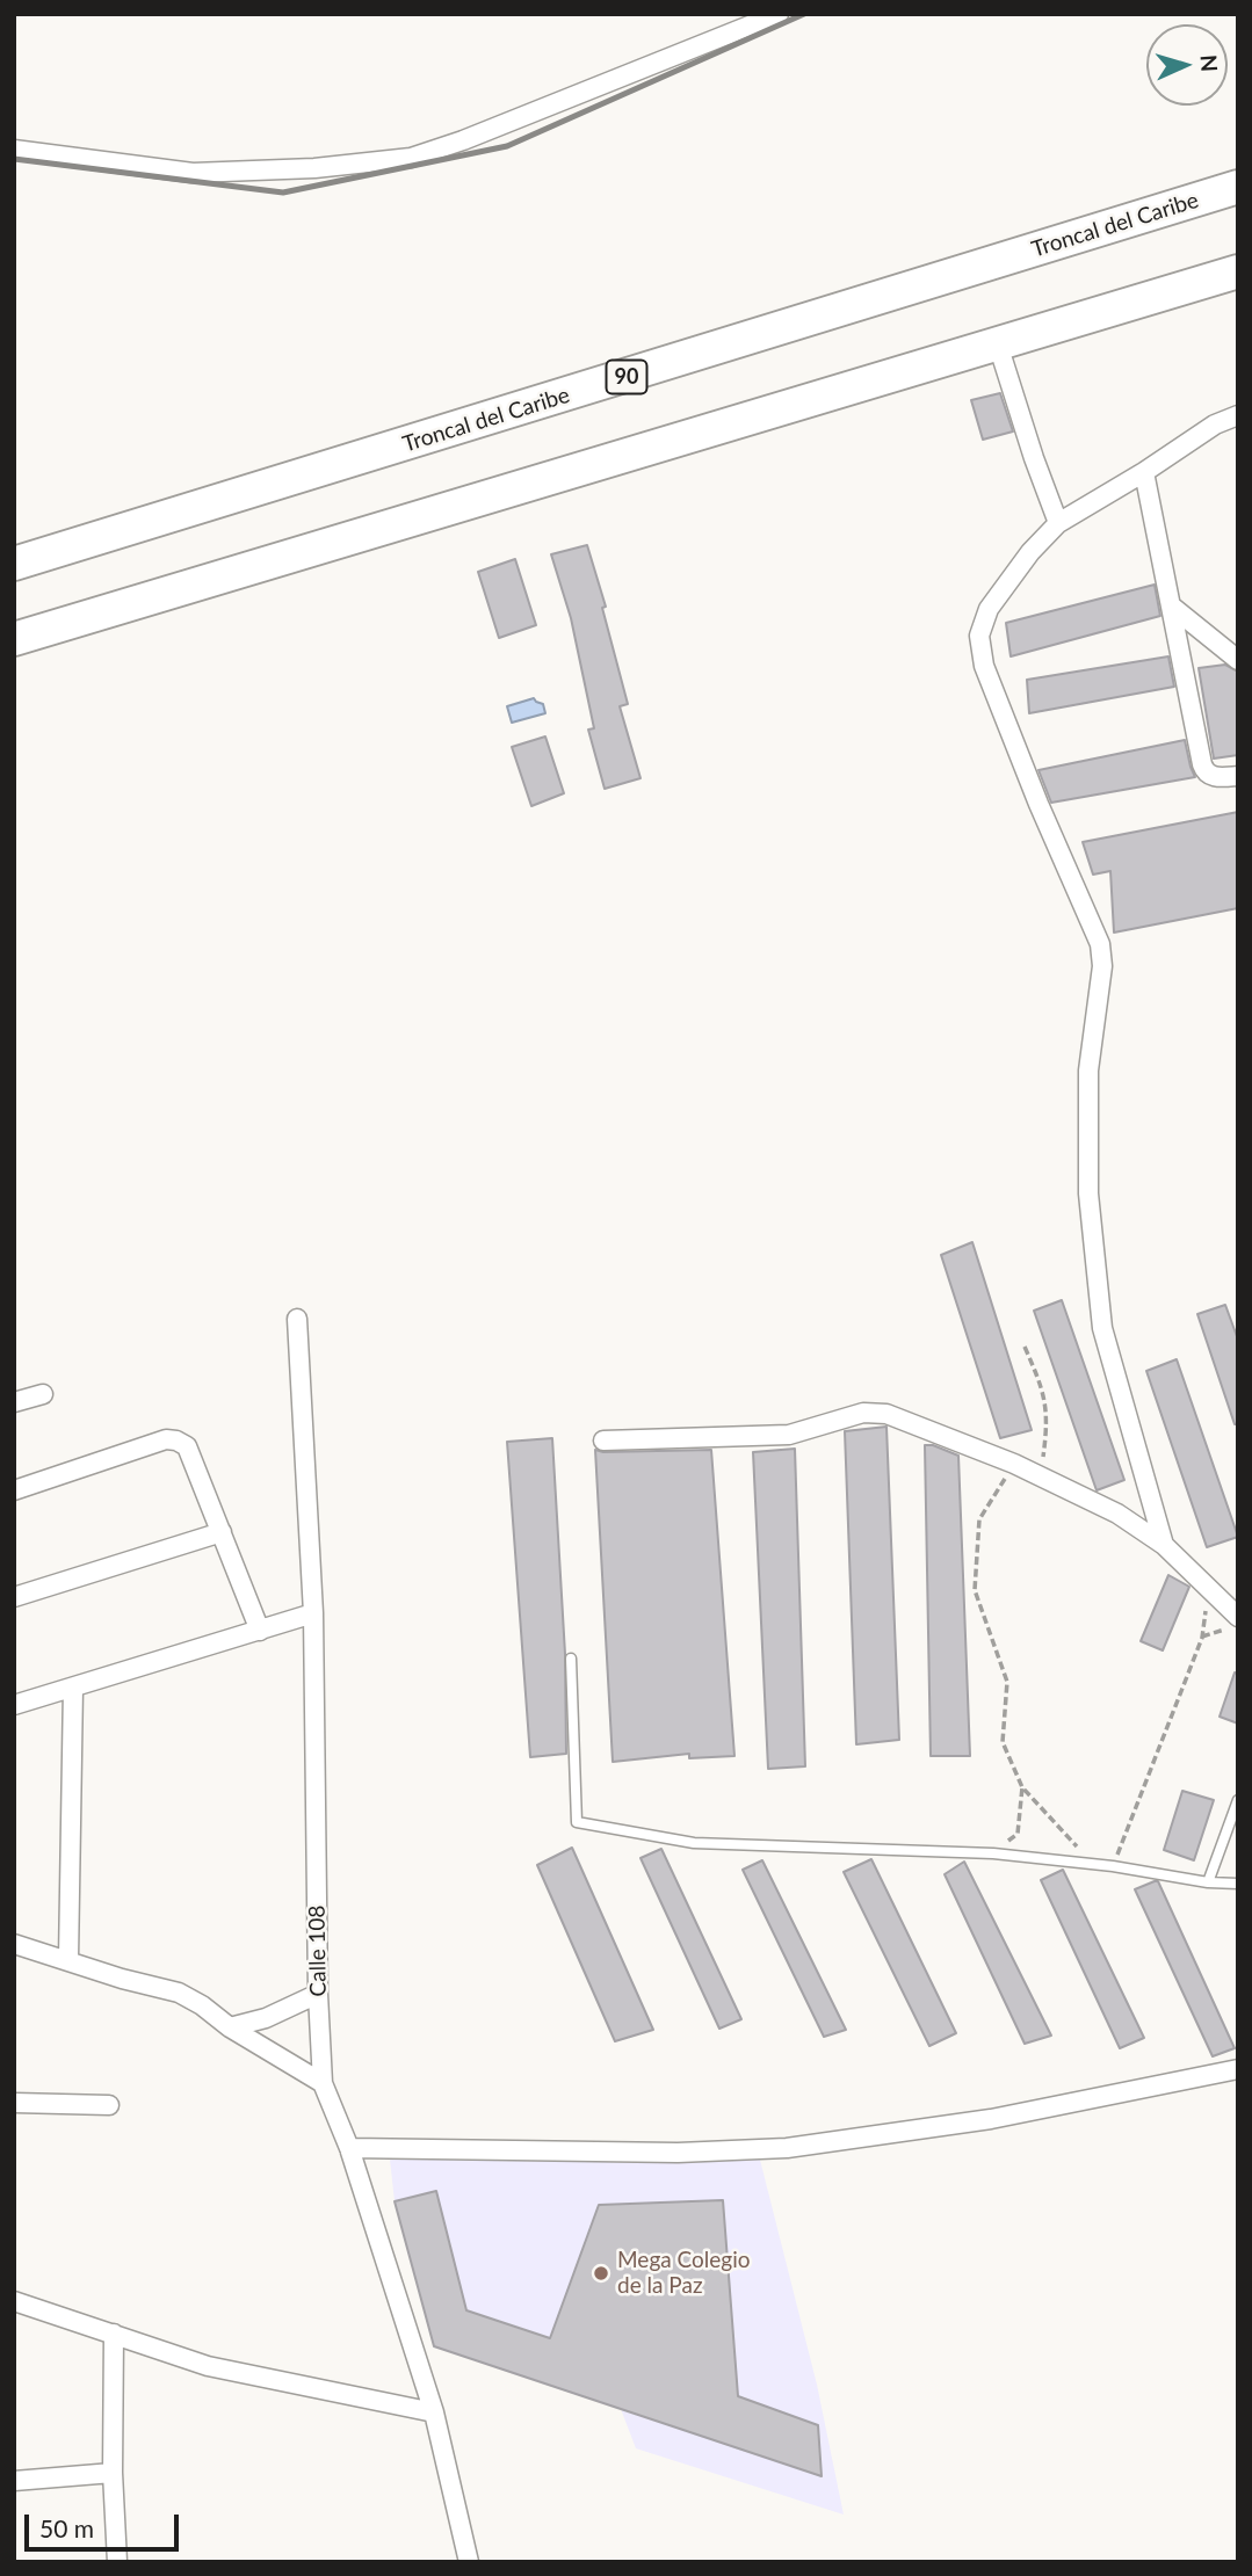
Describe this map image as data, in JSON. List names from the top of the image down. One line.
{"streets":{"highway":["Troncal del Caribe","90"],"street":["Calle 108"]},"places":["Mega Colegio de la Paz"],"scale_bar":"50 m","north":"right"}
